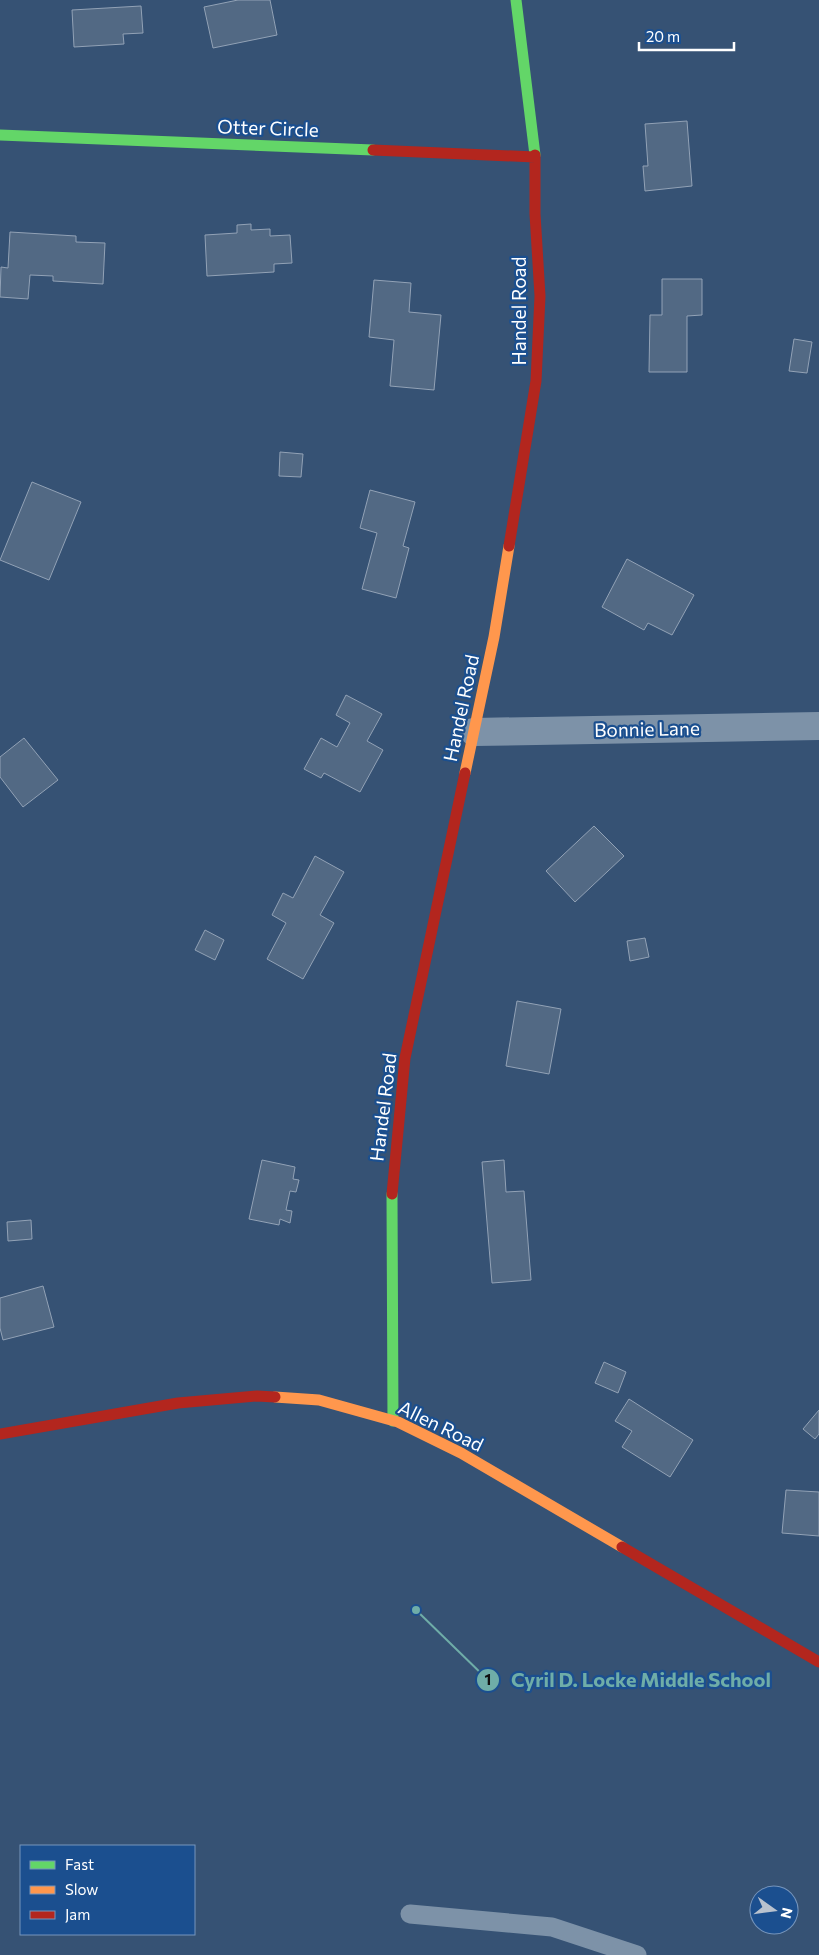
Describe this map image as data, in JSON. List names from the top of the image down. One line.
{"streets":{"street":["Otter Circle","Handel Road","Bonnie Lane","Allen Road"]},"crossings":[["Otter Circle","Handel Road"],["Handel Road","Bonnie Lane"],["Handel Road","Allen Road"]],"places":["Cyril D. Locke Middle School"],"legend":["Fast","Slow","Jam"],"scale_bar":"20 m","north":"right"}
